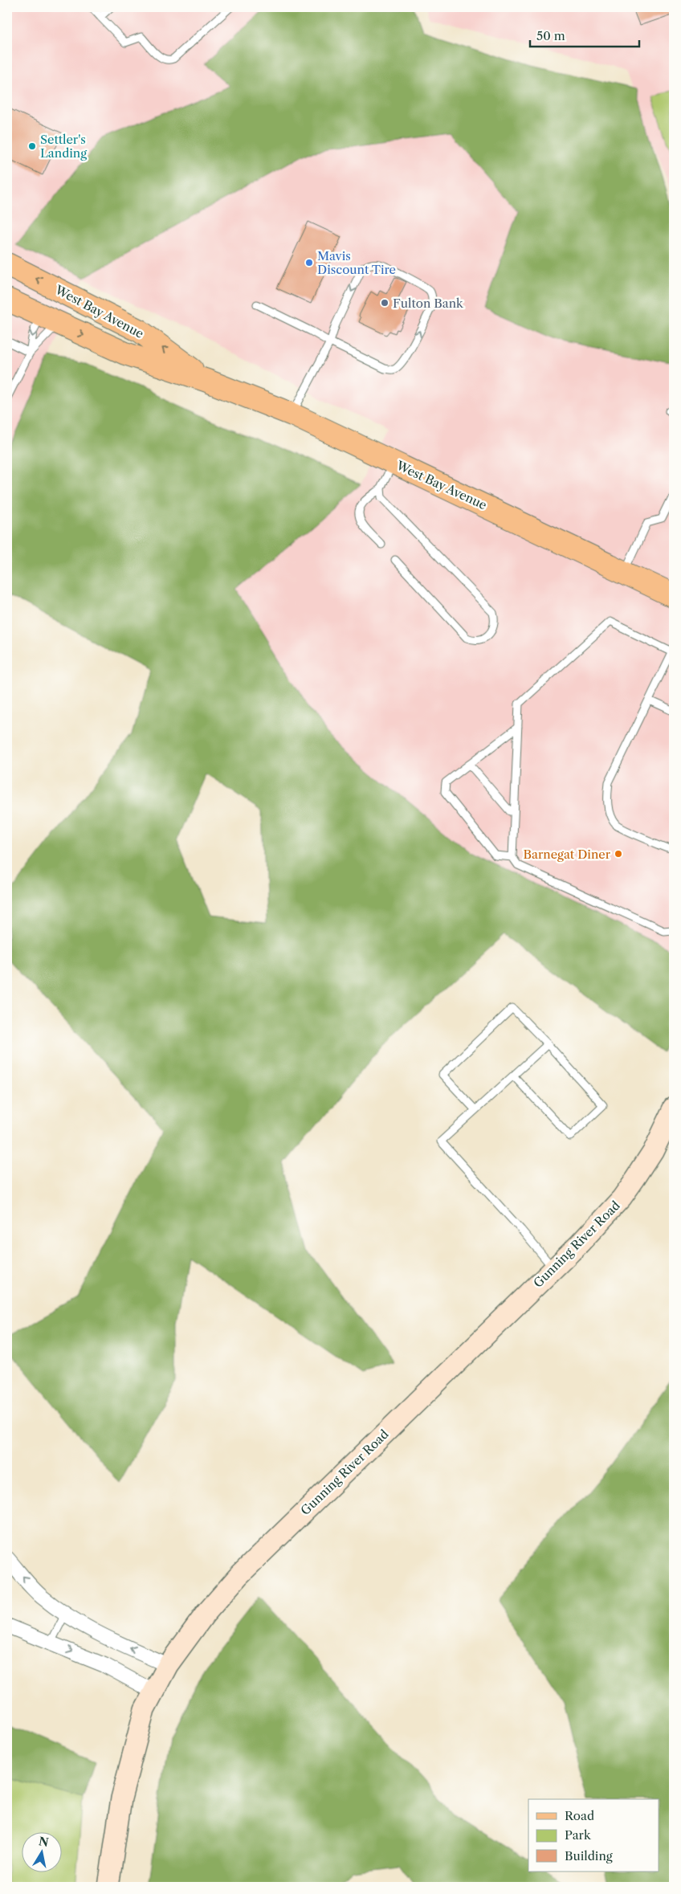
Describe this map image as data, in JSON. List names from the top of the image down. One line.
{"streets":{"main road":["West Bay Avenue"],"street":["Gunning River Road"]},"places":["Settler's Landing","Mavis Discount Tire","Fulton Bank","Barnegat Diner"],"legend":["Road","Park","Building"],"scale_bar":"50 m","north":"top"}
